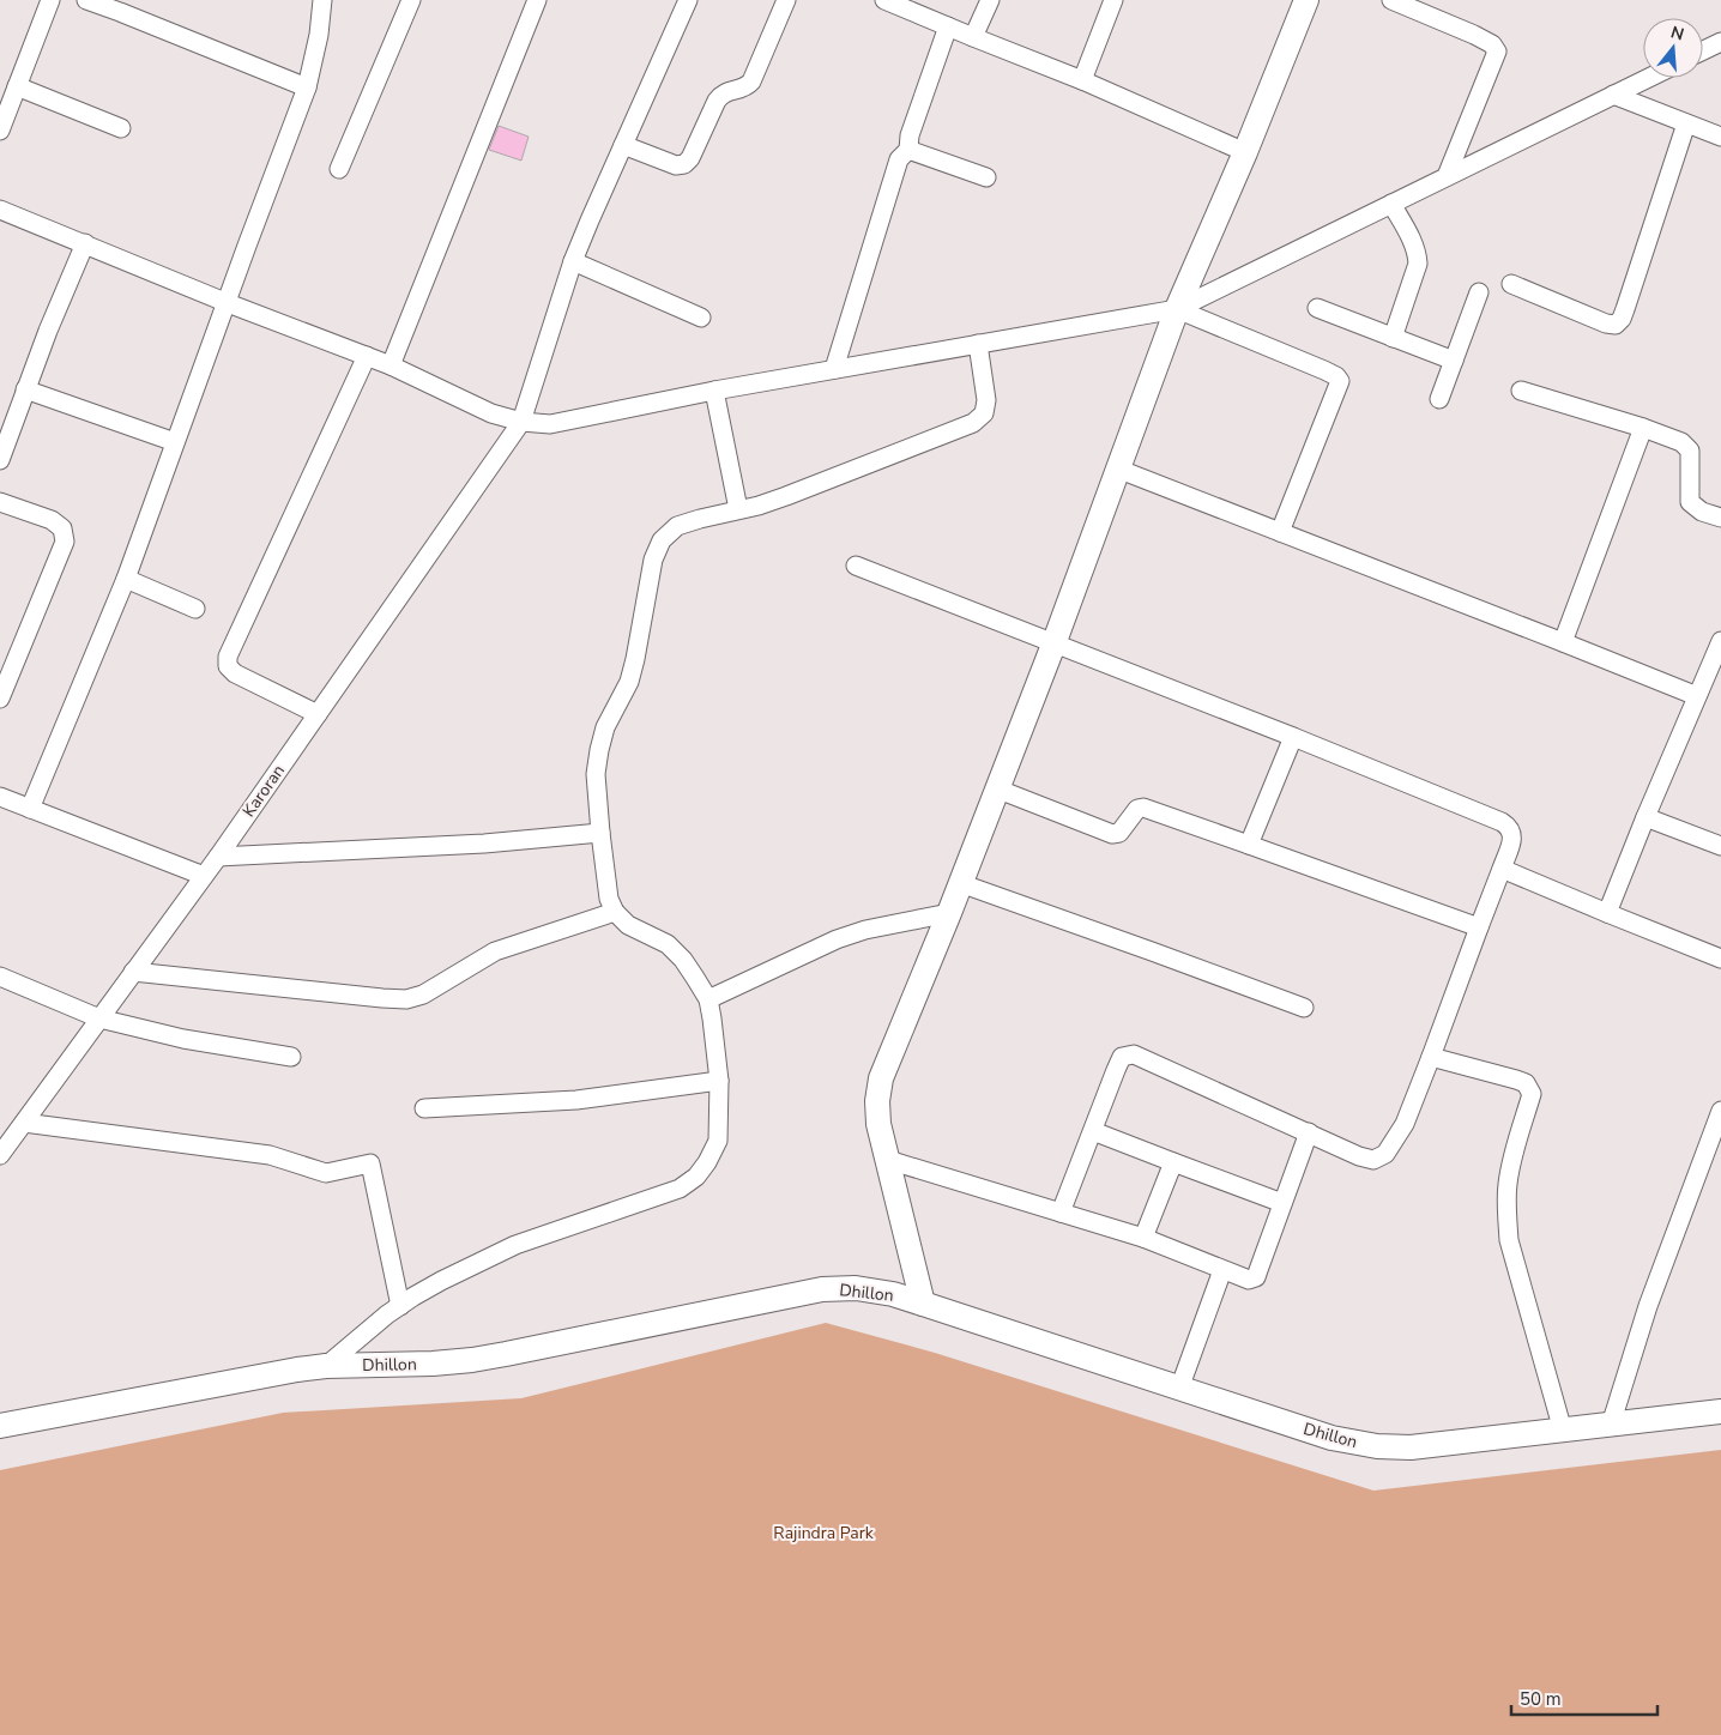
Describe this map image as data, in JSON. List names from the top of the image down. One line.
{"streets":{"street":["Karoran","Dhillon"]},"parks":["Rajindra Park"],"scale_bar":"50 m","north":"top"}
